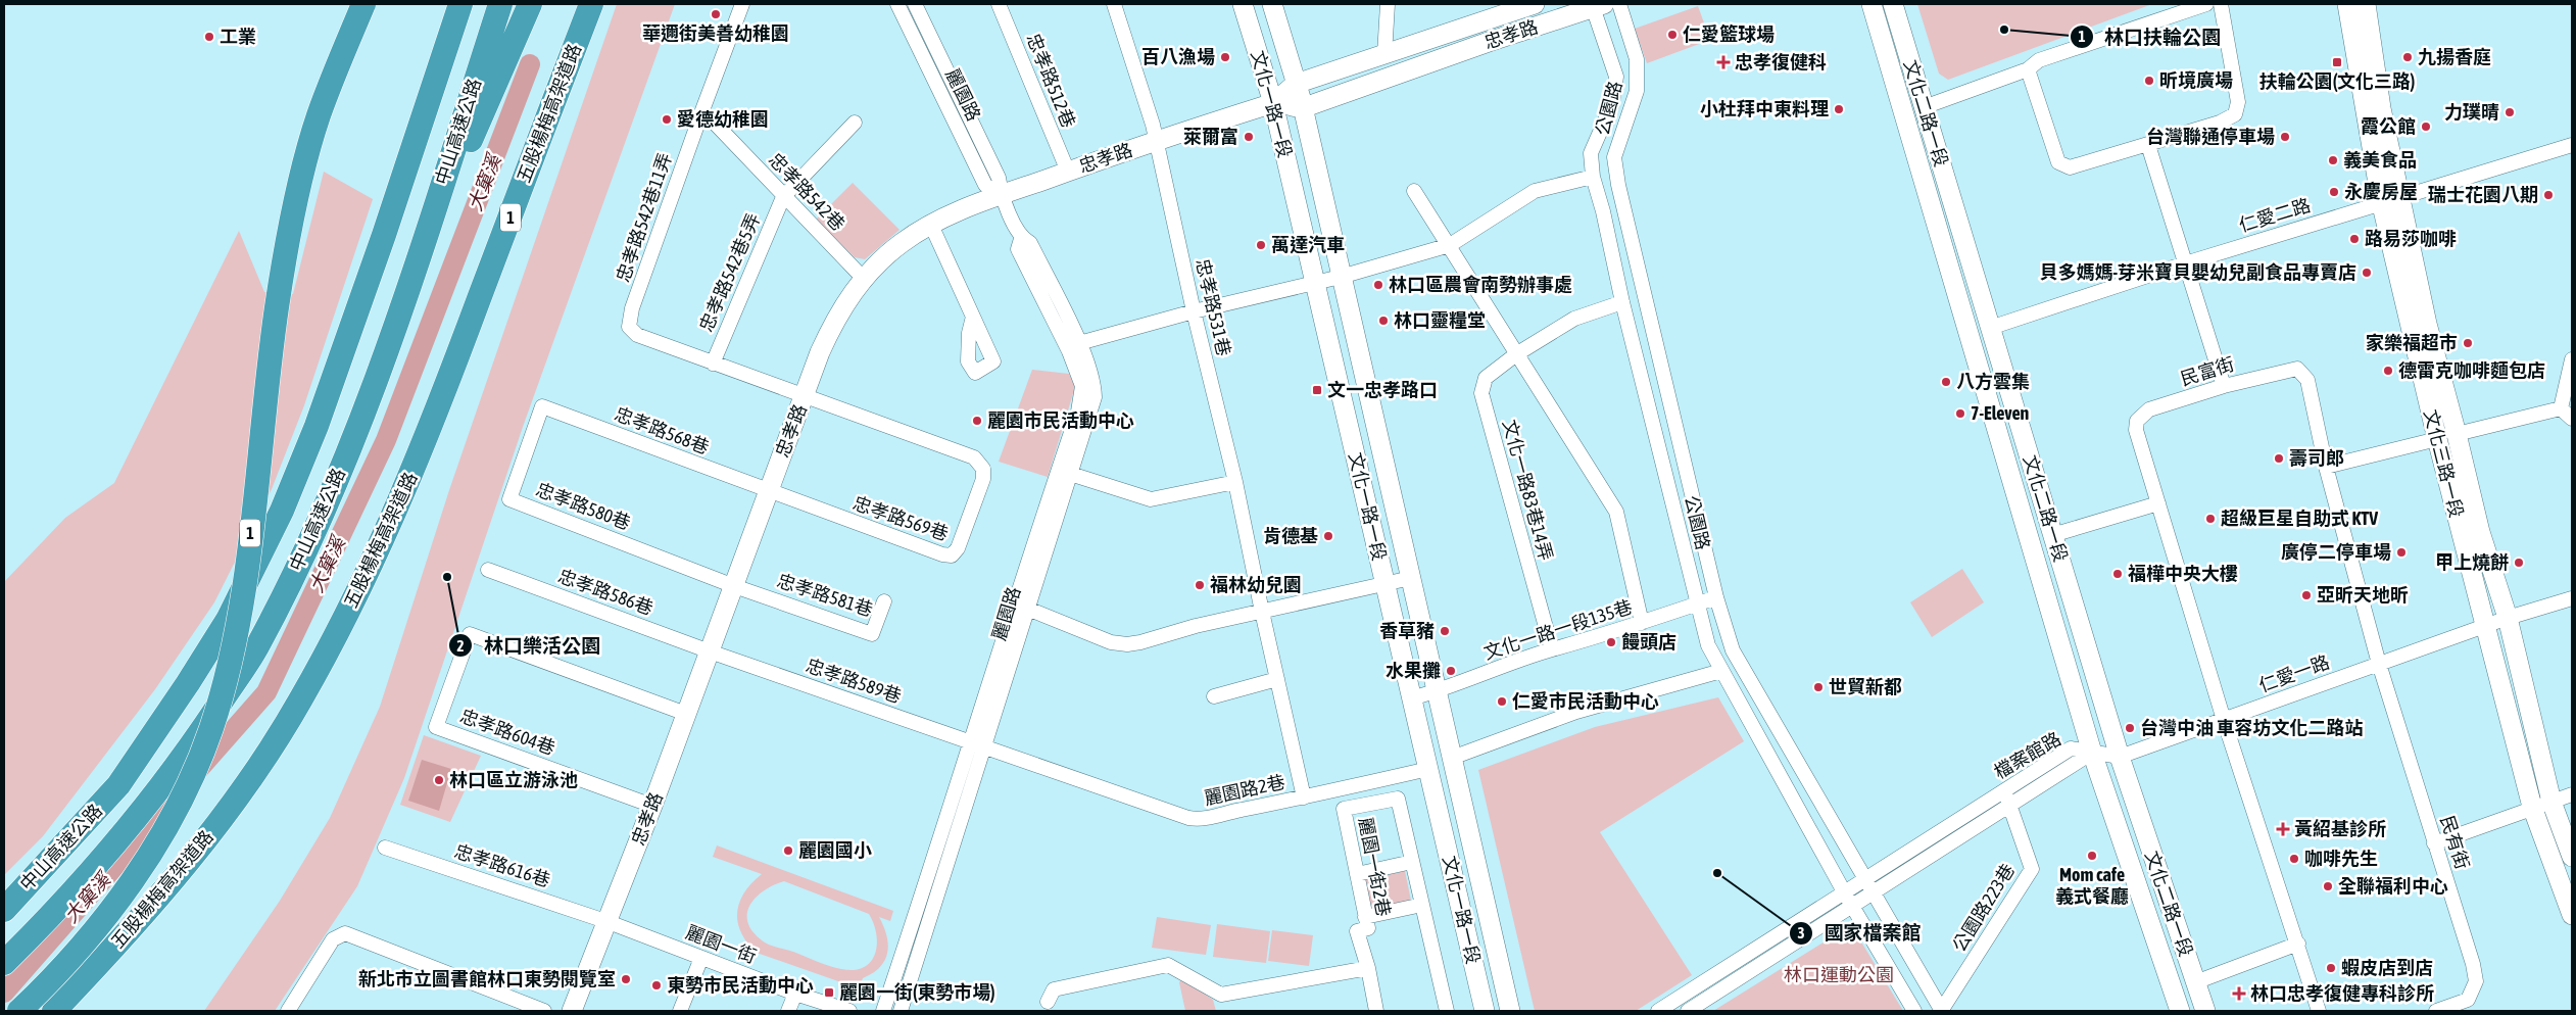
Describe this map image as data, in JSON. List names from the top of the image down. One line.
{"streets":{"highway":["五股楊梅高架道路","中山高速公路","1"],"street":["忠孝路","忠孝路512巷","麗園路","文化一路一段","公園路","文化二路一段","忠孝路542巷","仁愛二路","忠孝路542巷11弄","忠孝路542巷5弄","忠孝路531巷","民富街","忠孝路568巷","文化三路一段","文化一路83巷14弄","忠孝路580巷","忠孝路569巷","忠孝路586巷","忠孝路581巷","文化一路一段135巷","仁愛一路","忠孝路589巷","忠孝路604巷","檔案館路","麗園路2巷","民有街","忠孝路616巷","麗園一街2巷","公園路223巷","麗園一街"]},"crossings":[["忠孝路","忠孝路512巷"],["忠孝路","麗園路"],["忠孝路","文化一路一段"],["忠孝路","公園路"],["忠孝路","忠孝路542巷"],["忠孝路","忠孝路531巷"],["忠孝路","忠孝路568巷"],["忠孝路","忠孝路580巷"],["忠孝路","忠孝路569巷"],["忠孝路","忠孝路586巷"],["忠孝路","忠孝路581巷"],["忠孝路","忠孝路589巷"],["忠孝路","忠孝路604巷"],["忠孝路","忠孝路616巷"],["忠孝路","麗園一街"],["麗園路","忠孝路589巷"],["麗園路","麗園路2巷"],["文化一路一段","文化一路一段135巷"],["文化一路一段","麗園路2巷"],["公園路","文化一路83巷14弄"],["公園路","文化一路一段135巷"],["公園路","檔案館路"],["公園路","公園路223巷"],["文化二路一段","仁愛二路"],["文化二路一段","仁愛一路"],["文化二路一段","檔案館路"],["忠孝路542巷","忠孝路542巷11弄"],["忠孝路542巷","忠孝路542巷5弄"],["仁愛二路","文化三路一段"],["忠孝路542巷11弄","忠孝路569巷"],["忠孝路542巷5弄","忠孝路569巷"],["忠孝路531巷","麗園路2巷"],["民富街","仁愛一路"],["民富街","民有街"],["忠孝路568巷","忠孝路580巷"],["忠孝路568巷","忠孝路569巷"],["文化三路一段","仁愛一路"],["文化一路83巷14弄","文化一路一段135巷"],["忠孝路580巷","忠孝路581巷"],["忠孝路586巷","忠孝路589巷"],["仁愛一路","檔案館路"],["仁愛一路","民有街"],["忠孝路589巷","麗園路2巷"],["檔案館路","公園路223巷"],["忠孝路616巷","麗園一街"]],"water":["大窠溪"],"parks":["林口運動公園"],"places":{"other":["華邇街美善幼稚園","林口扶輪公園","仁愛籃球場","工業","百八漁場","九揚香庭","昕境廣場","小杜拜中東料理","力璞晴","愛德幼稚園","霞公館","萊爾富","台灣聯通停車場","義美食品","永慶房屋","瑞士花園八期","路易莎咖啡","萬達汽車","貝多媽媽-芽米寶貝嬰幼兒副食品專賣店","林口區農會南勢辦事處","林口靈糧堂","家樂福超市","德雷克咖啡麵包店","八方雲集","7-Eleven","麗園市民活動中心","壽司郎","超級巨星自助式 KTV","肯德基","廣停二停車場","甲上燒餅","福樺中央大樓","林口樂活公園","福林幼兒園","亞昕天地昕","香草豬","饅頭店","水果攤","世貿新都","仁愛市民活動中心","台灣中油 車容坊文化二路站","林口區立游泳池","麗園國小","Mom cafe 義式餐廳","咖啡先生","國家檔案館","全聯福利中心","蝦皮店到店","新北市立圖書館林口東勢閱覽室","東勢市民活動中心"],"health":["忠孝復健科","黃紹基診所","林口忠孝復健專科診所"],"transit":["扶輪公園(文化三路)","文一忠孝路口","麗園一街(東勢市場)"]}}
